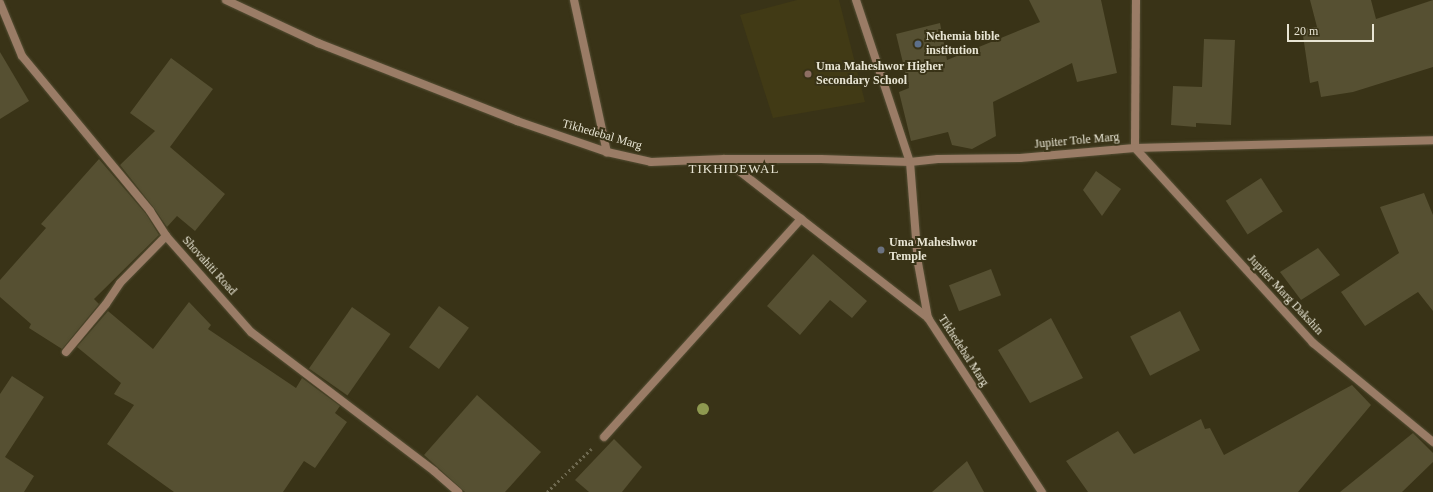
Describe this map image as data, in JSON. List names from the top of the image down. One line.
{"streets":{"street":["Tikhedebal Marg","Jupiter Tole Marg","Shovahiti Road","Jupiter Marg Dakshin"]},"crossings":[["Tikhedebal Marg","Jupiter Tole Marg"],["Jupiter Tole Marg","Jupiter Marg Dakshin"]],"districts":["TIKHIDEWAL"],"places":["Nehemia bible institution","Uma Maheshwor Higher Secondary School","Uma Maheshwor Temple"],"scale_bar":"20 m"}
